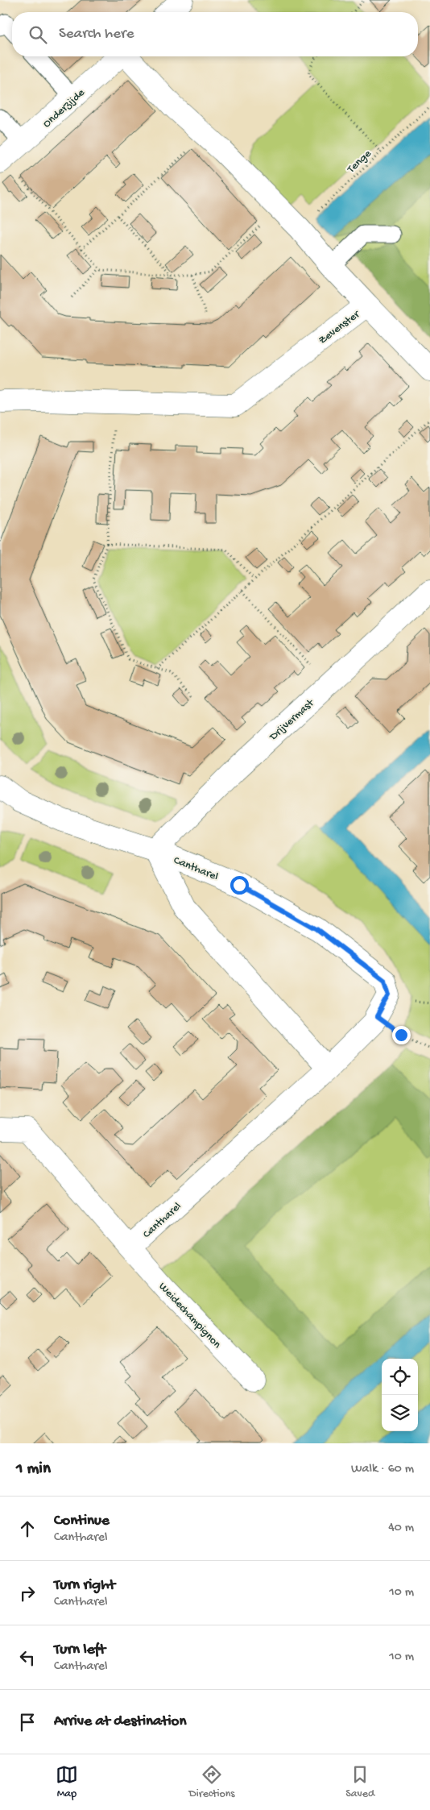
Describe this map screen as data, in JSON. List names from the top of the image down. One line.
{"streets":{"street":["Onderzijde","Zevenster","Drijvermast","Cantharel","Weidechampignon"],"path":["Tenge"]},"crossings":[["Tenge","Zevenster"],["Drijvermast","Cantharel"],["Cantharel","Weidechampignon"]],"page":{"search":"Search here","heading":["1 min","Walk · 60 m"],"list":[["Continue","Cantharel","40 m"],["Turn right","Cantharel","10 m"],["Turn left","Cantharel","10 m"],"Arrive at destination"],"nav":["Map","Directions","Saved"]}}
